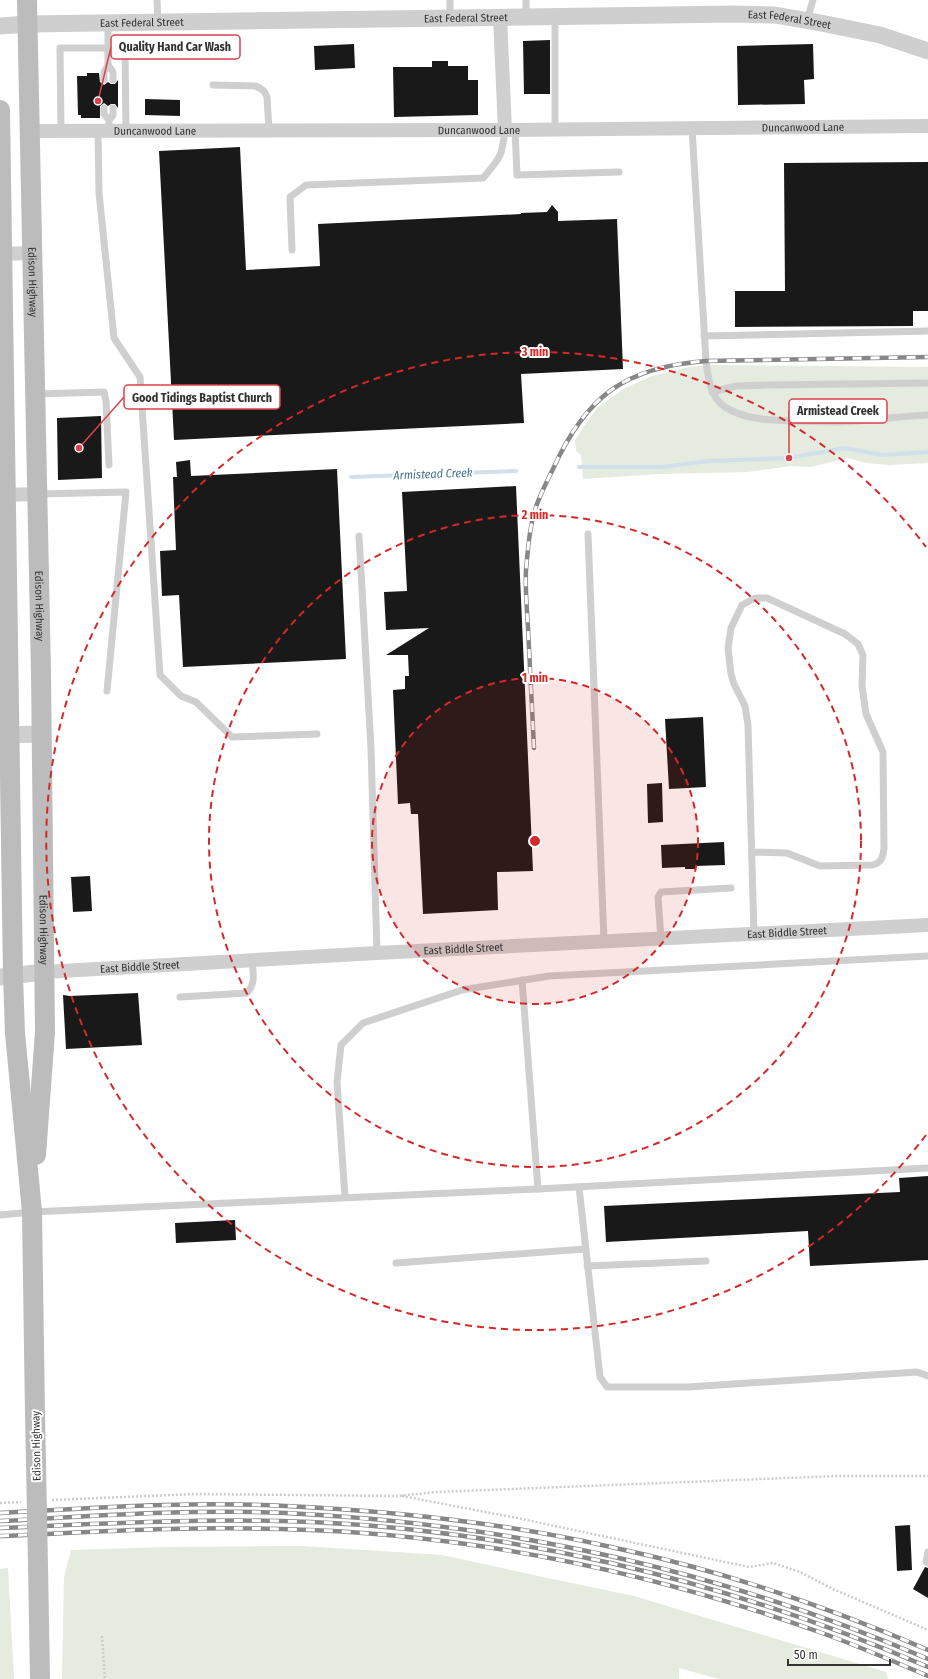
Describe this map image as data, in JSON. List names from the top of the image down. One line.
{"streets":{"main road":["Edison Highway"],"street":["East Federal Street","Duncanwood Lane","East Biddle Street"]},"crossings":[["East Federal Street","Edison Highway"],["Duncanwood Lane","Edison Highway"],["Edison Highway","East Biddle Street"]],"water":["Armistead Creek"],"places":["Quality Hand Car Wash","Good Tidings Baptist Church","Armistead Creek"],"scale_bar":"50 m","rings":["3 min","2 min","1 min"]}
